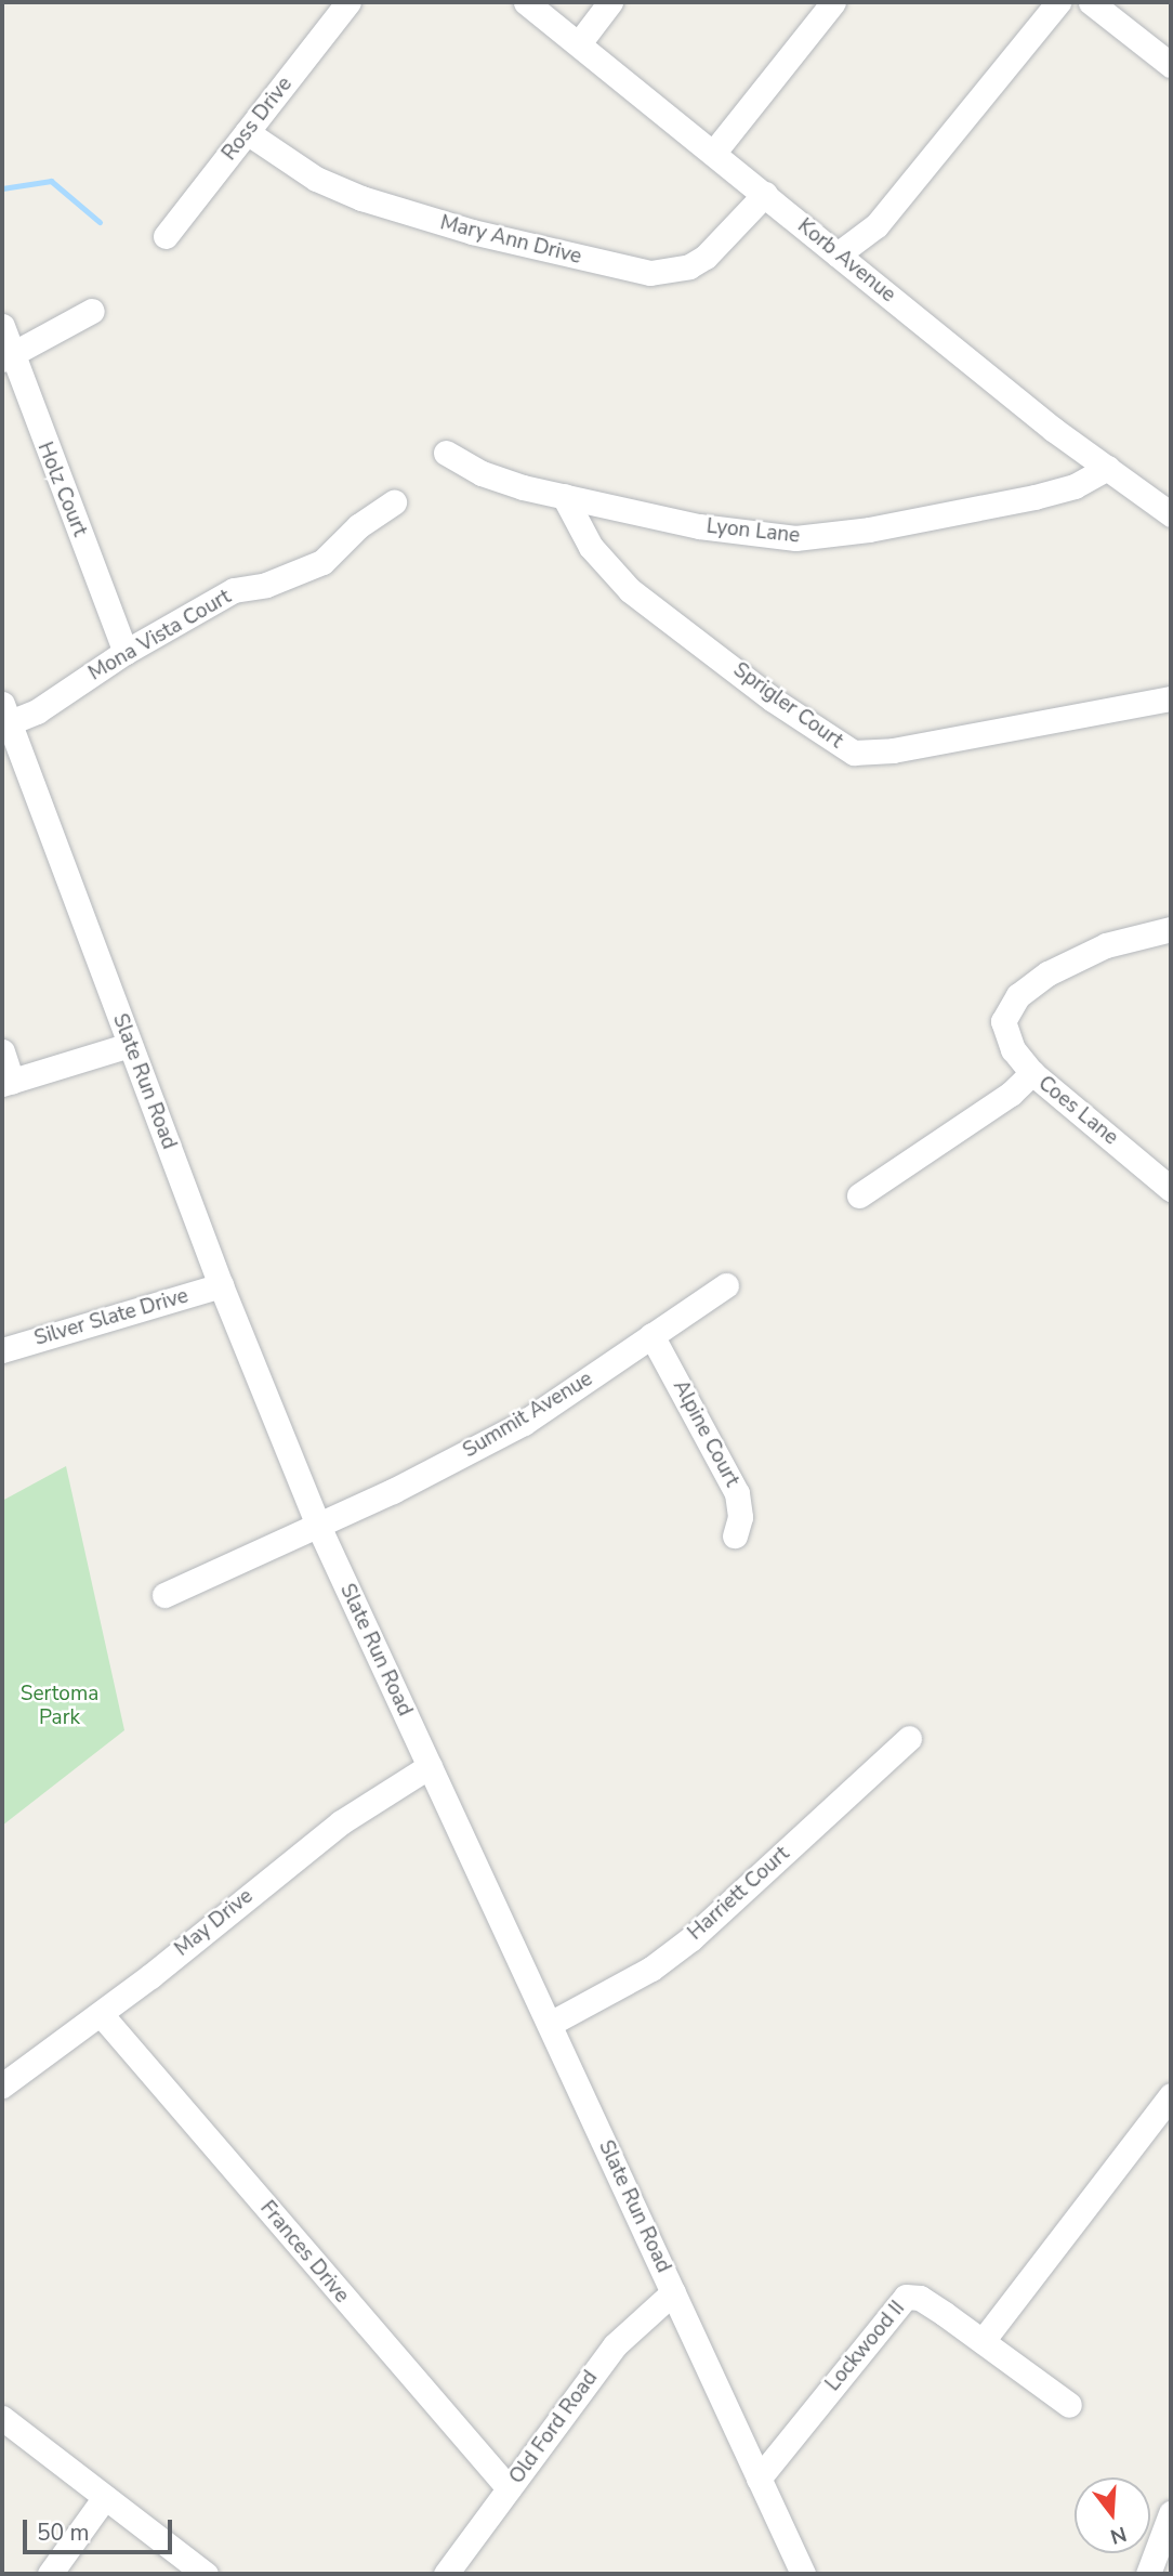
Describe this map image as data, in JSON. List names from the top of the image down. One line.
{"streets":{"street":["Ross Drive","Mary Ann Drive","Korb Avenue","Holz Court","Lyon Lane","Mona Vista Court","Sprigler Court","Slate Run Road","Coes Lane","Silver Slate Drive","Summit Avenue","Alpine Court","Harriett Court","May Drive","Frances Drive","Lockwood II","Old Ford Road"]},"crossings":[["Ross Drive","Mary Ann Drive"],["Mary Ann Drive","Korb Avenue"],["Korb Avenue","Lyon Lane"],["Holz Court","Mona Vista Court"],["Lyon Lane","Sprigler Court"],["Mona Vista Court","Slate Run Road"],["Slate Run Road","Silver Slate Drive"],["Slate Run Road","Summit Avenue"],["Slate Run Road","Harriett Court"],["Slate Run Road","May Drive"],["Slate Run Road","Lockwood II"],["Slate Run Road","Old Ford Road"],["Summit Avenue","Alpine Court"],["May Drive","Frances Drive"],["Frances Drive","Old Ford Road"]],"parks":["Sertoma Park"],"scale_bar":"50 m","north":"bottom"}
